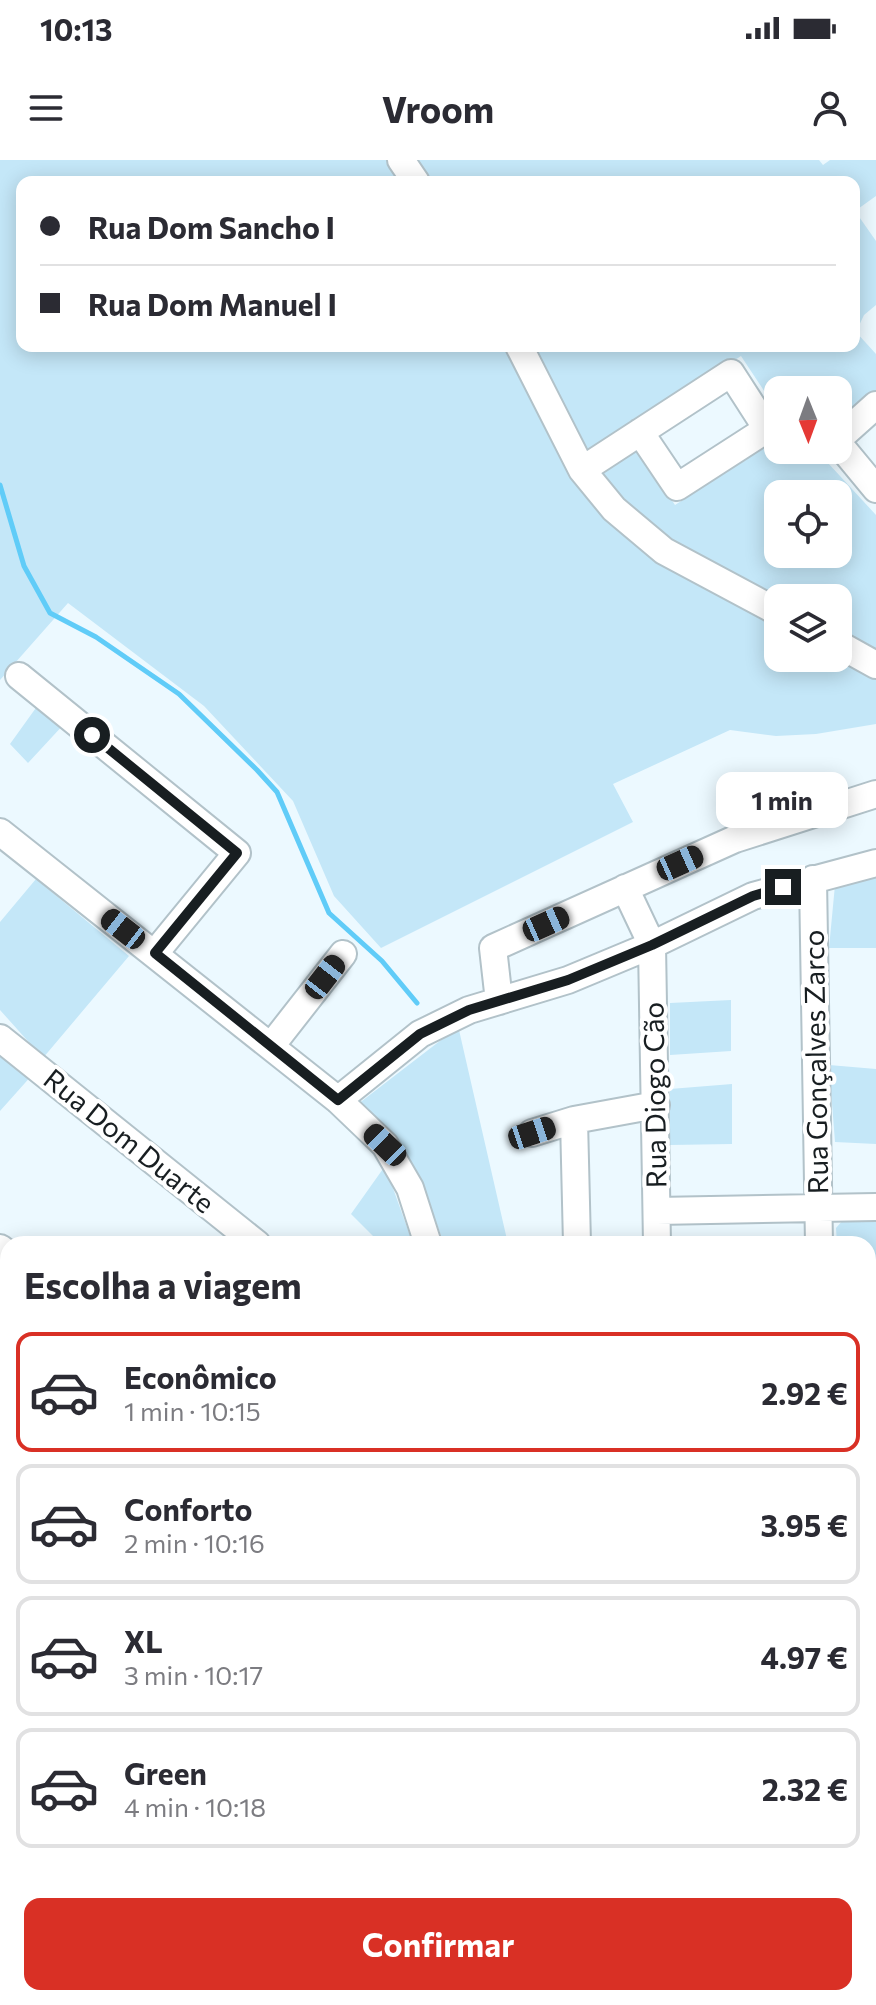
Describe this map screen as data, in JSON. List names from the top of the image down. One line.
{"streets":{"street":["Rua Gonçalves Zarco","Rua Diogo Cão","Rua Dom Duarte"]},"north":"bottom","page":{"status":"10:13","header":"Vroom","banner":["Rua Dom Sancho I","Rua Dom Manuel I"],"bubble":"1 min","heading":"Escolha a viagem","list":[{"name":"Econômico","note":"1 min · 10:15","value":"2.92 €"},{"name":"Conforto","note":"2 min · 10:16","value":"3.95 €"},{"name":"XL","note":"3 min · 10:17","value":"4.97 €"},{"name":"Green","note":"4 min · 10:18","value":"2.32 €"}],"buttons":"Confirmar"}}
